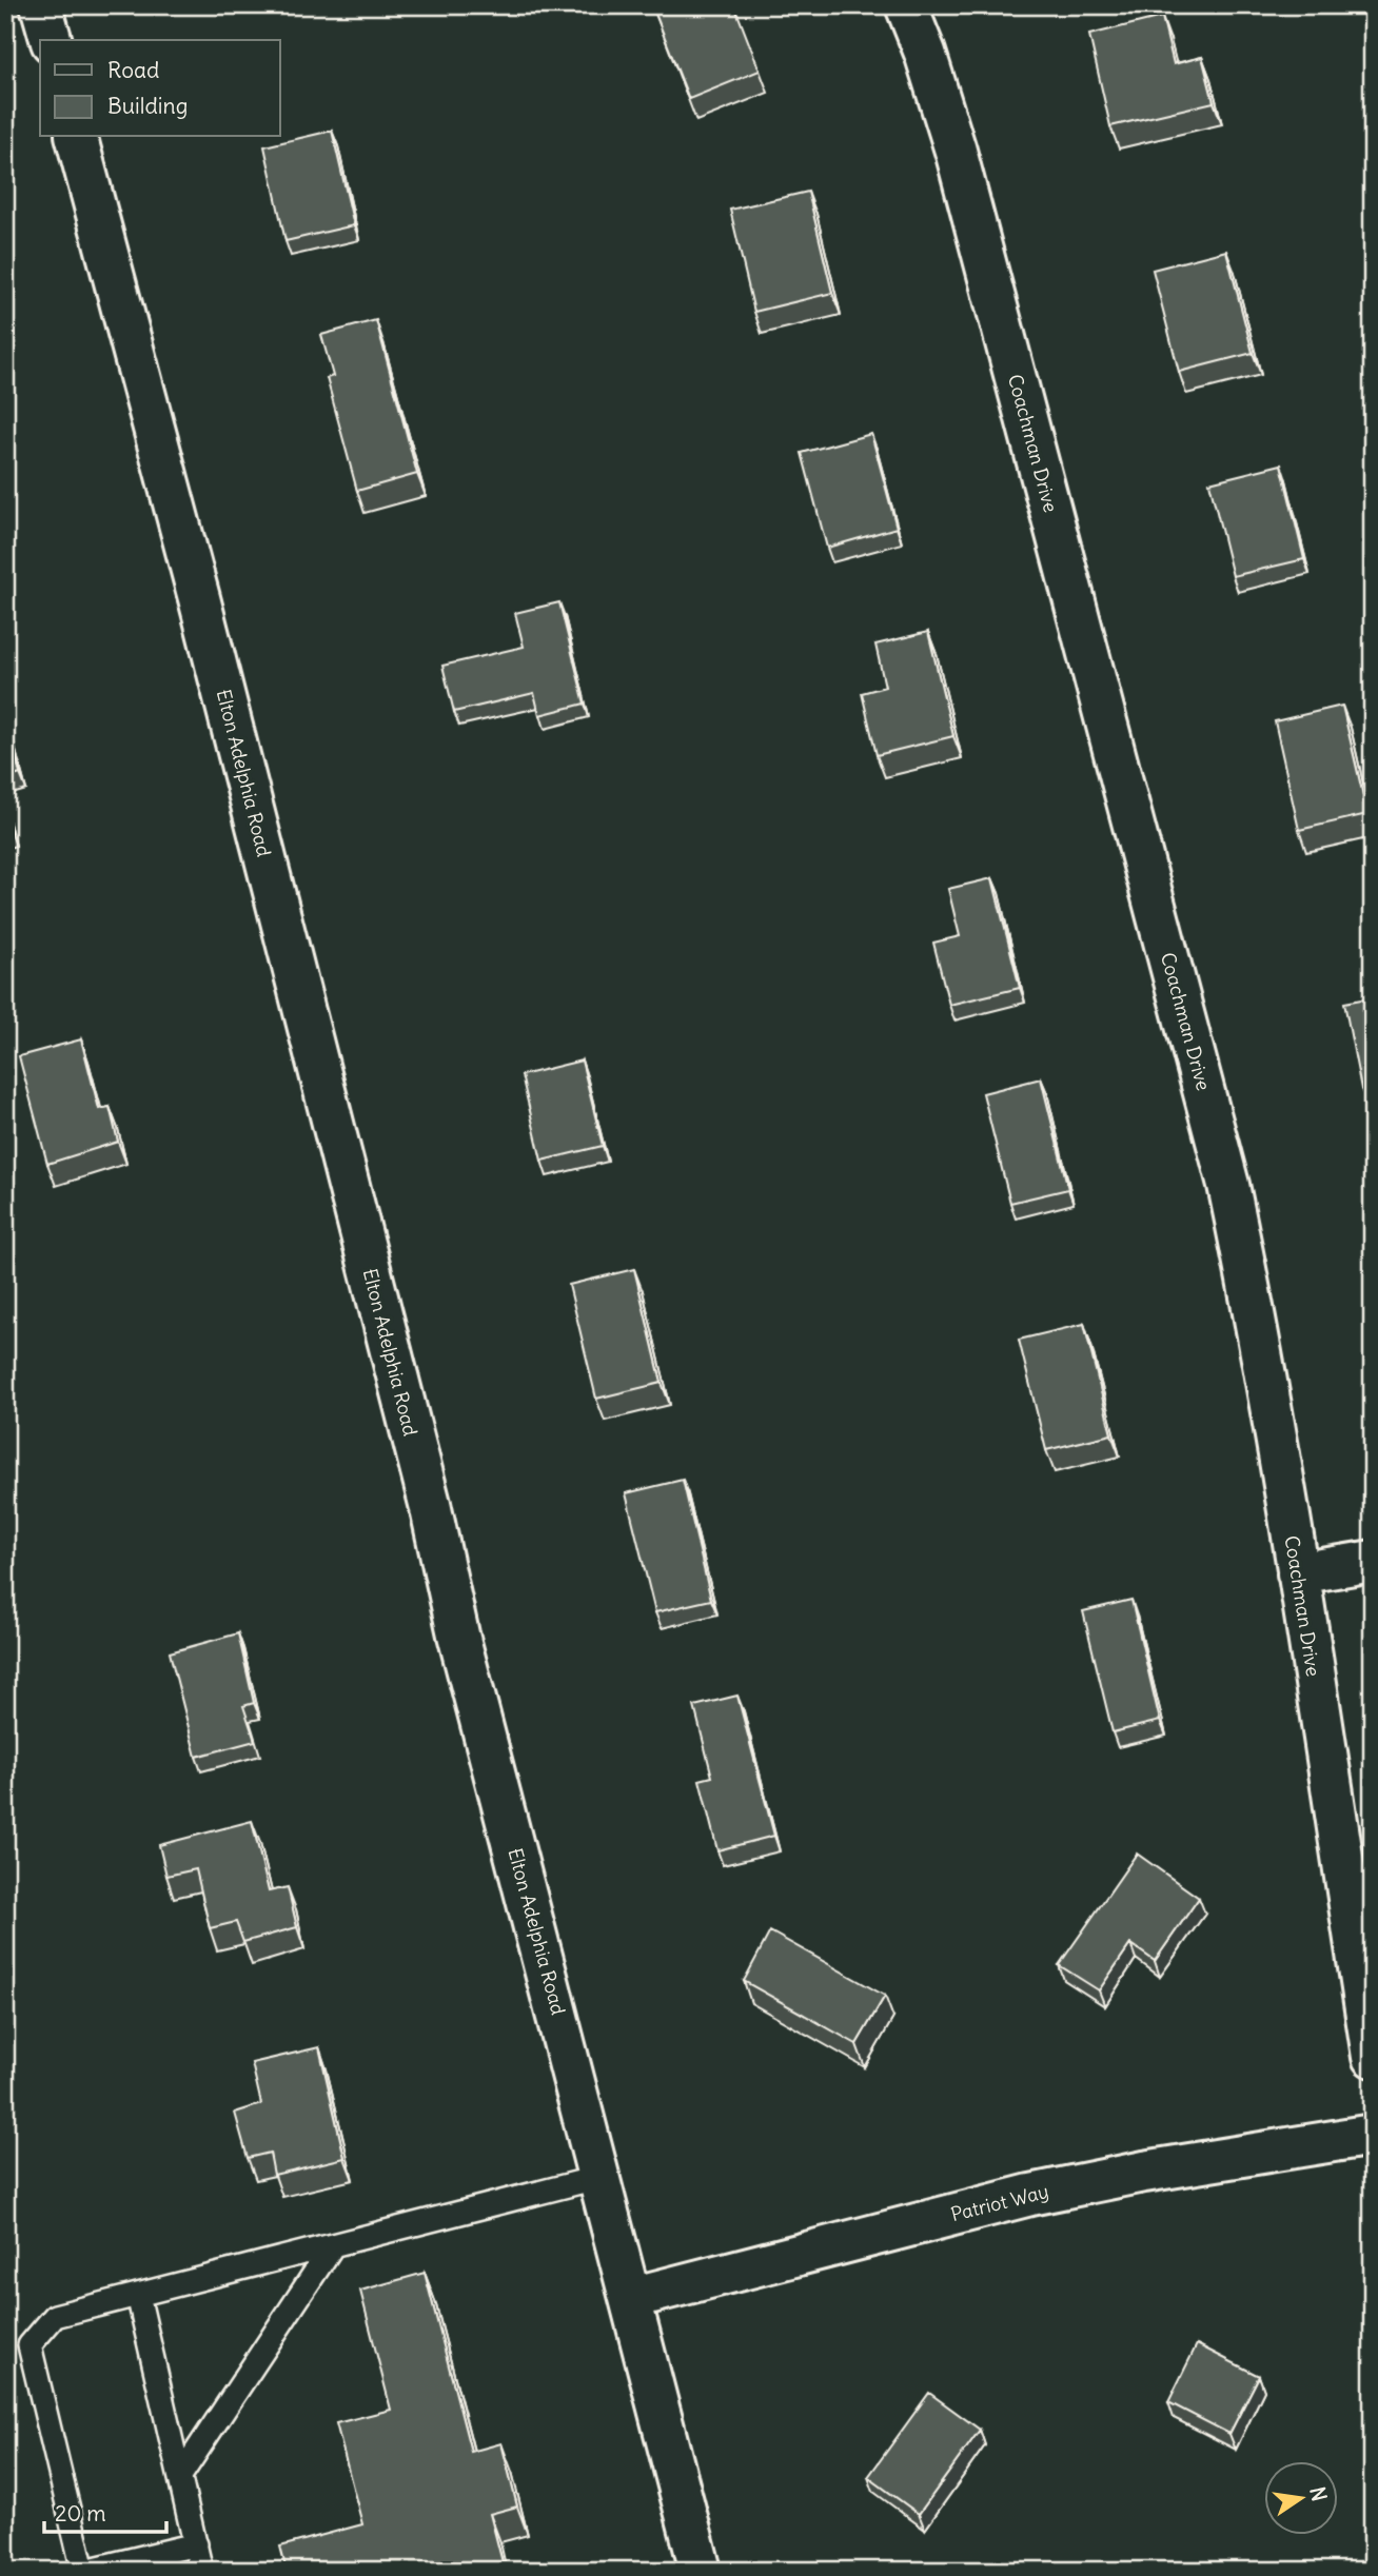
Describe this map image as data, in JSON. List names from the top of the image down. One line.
{"streets":{"street":["Coachman Drive","Elton Adelphia Road","Patriot Way"]},"crossings":[["Elton Adelphia Road","Patriot Way"]],"legend":["Road","Building"],"scale_bar":"20 m","north":"right"}
